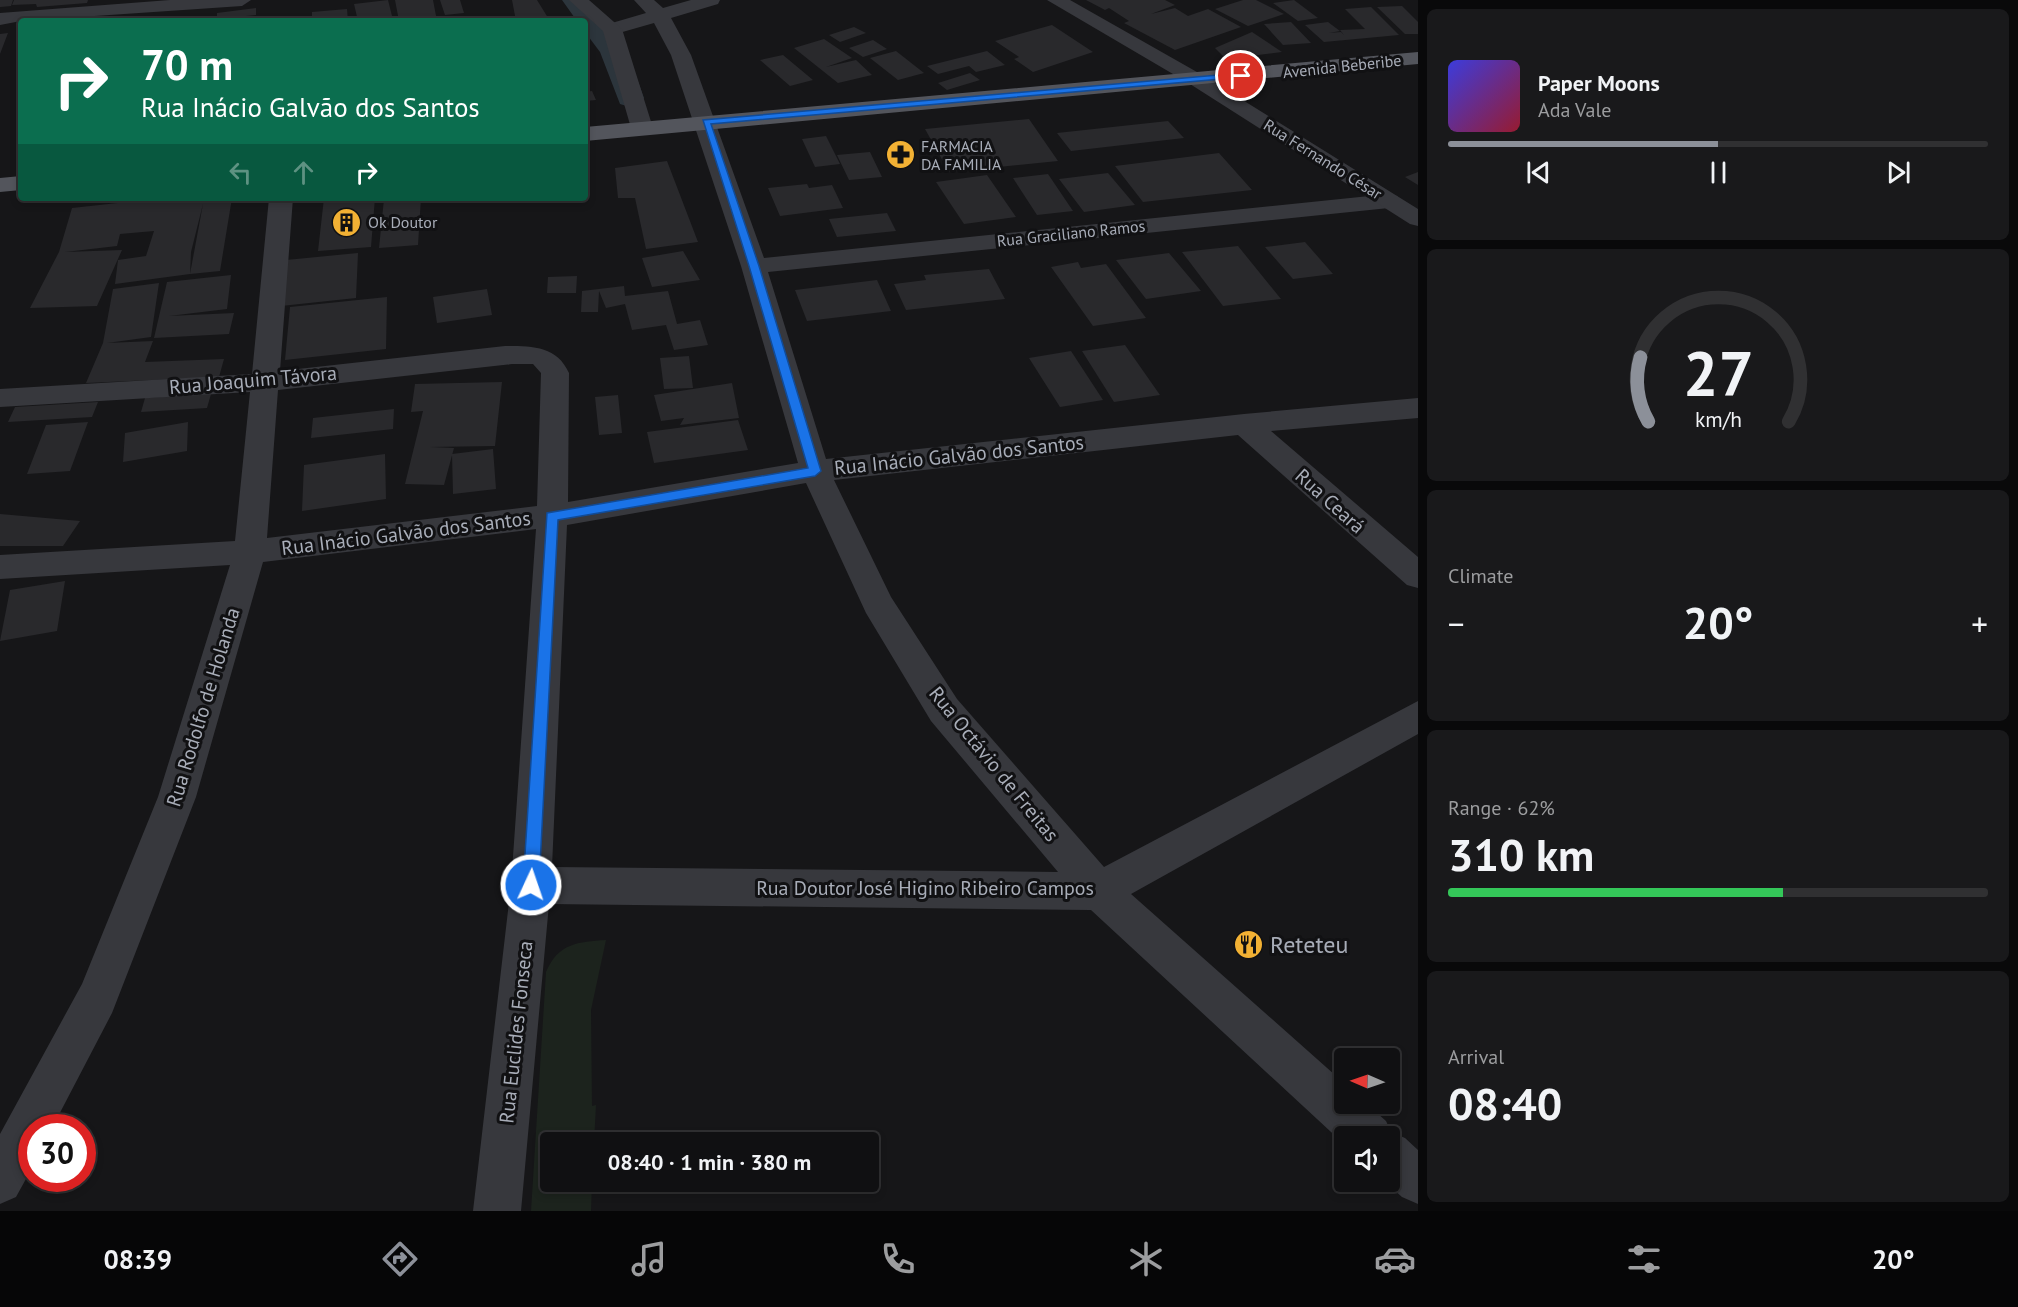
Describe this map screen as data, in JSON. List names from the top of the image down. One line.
{"streets":{"main road":["Avenida Beberibe"],"street":["Rua Fernando César","Rua Graciliano Ramos","Rua Joaquim Távora","Rua Inácio Galvão dos Santos","Rua Ceará","Rua Rodolfo de Holanda","Rua Octávio de Freitas","Rua Doutor José Higino Ribeiro Campos","Rua Euclides Fonseca"]},"crossings":[["Avenida Beberibe","Rua Fernando César"],["Avenida Beberibe","Rua Octávio de Freitas"],["Rua Fernando César","Rua Graciliano Ramos"],["Rua Graciliano Ramos","Rua Octávio de Freitas"],["Rua Joaquim Távora","Rua Rodolfo de Holanda"],["Rua Joaquim Távora","Rua Euclides Fonseca"],["Rua Inácio Galvão dos Santos","Rua Ceará"],["Rua Inácio Galvão dos Santos","Rua Rodolfo de Holanda"],["Rua Inácio Galvão dos Santos","Rua Octávio de Freitas"],["Rua Inácio Galvão dos Santos","Rua Euclides Fonseca"],["Rua Octávio de Freitas","Rua Doutor José Higino Ribeiro Campos"],["Rua Doutor José Higino Ribeiro Campos","Rua Euclides Fonseca"]],"places":{"pharmacy":["FARMACIA DA FAMILIA"],"building":["Ok Doutor"],"restaurant":["Reteteu"]},"north":"left","page":{"turn":["70 m","Rua Inácio Galvão dos Santos"],"song":["Paper Moons","Ada Vale"],"tile":["Climate",["Range · 62%","310 km"],["Arrival","08:40"]],"heat":["−","20°","+"],"limit":"30","trip":"08:40 · 1 min · 380 m","tabs":["08:39","20°"],"gauge":["27","km/h"]}}
